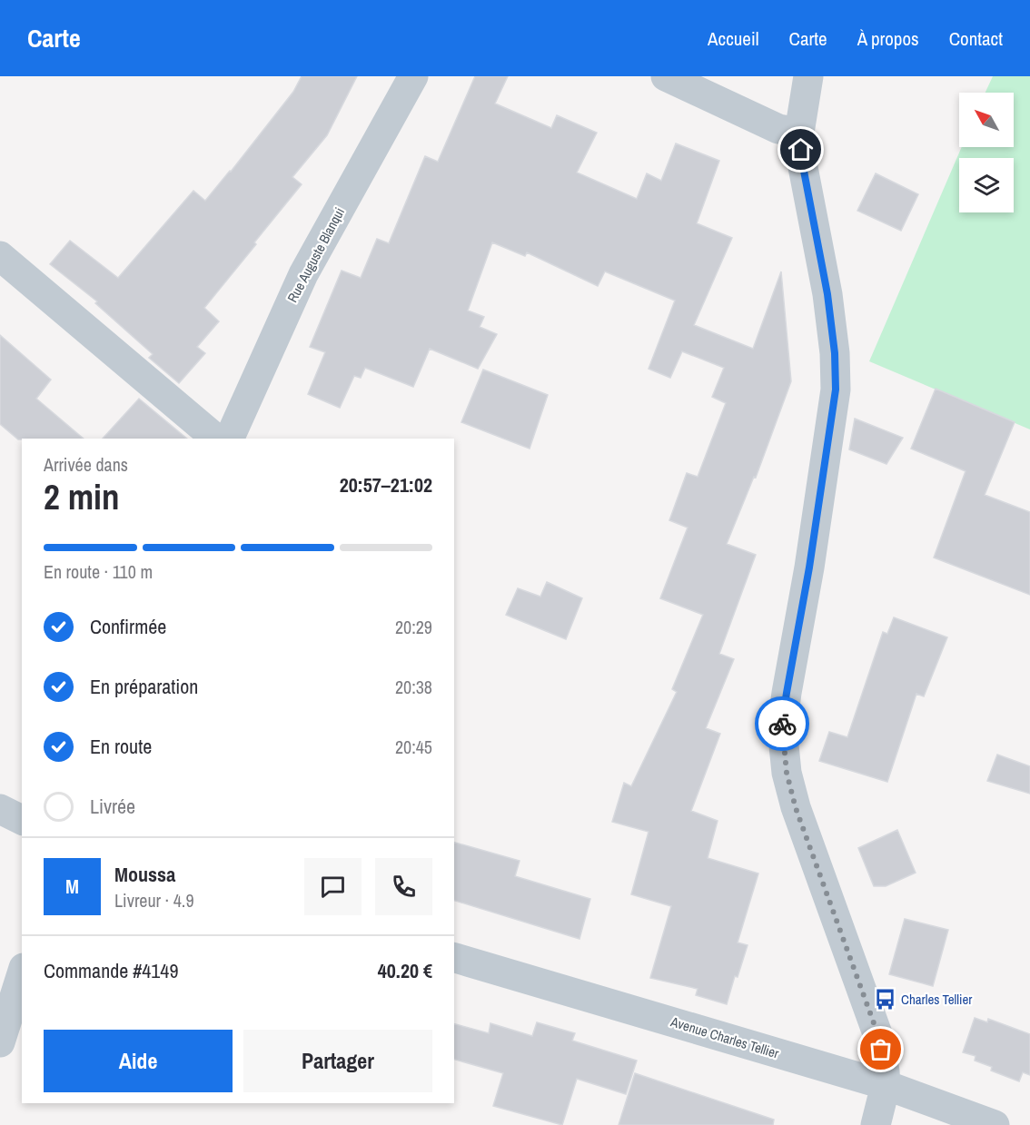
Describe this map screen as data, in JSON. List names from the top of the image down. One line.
{"streets":{"street":["Rue Auguste Blanqui","Avenue Charles Tellier"]},"places":{"bus stop":["Charles Tellier"]},"north":"top left","page":{"header":"Carte","nav":["Accueil","Carte","À propos","Contact"],"heading":["2 min","Arrivée dans","20:57–21:02"],"panel":["Moussa","Livreur · 4.9","Commande #4149","40.20 €"],"bar":"En route · 110 m","list":[["Confirmée","20:29"],["En préparation","20:38"],["En route","20:45"],"Livrée"],"round":"M","buttons":["Aide","Partager"]}}
